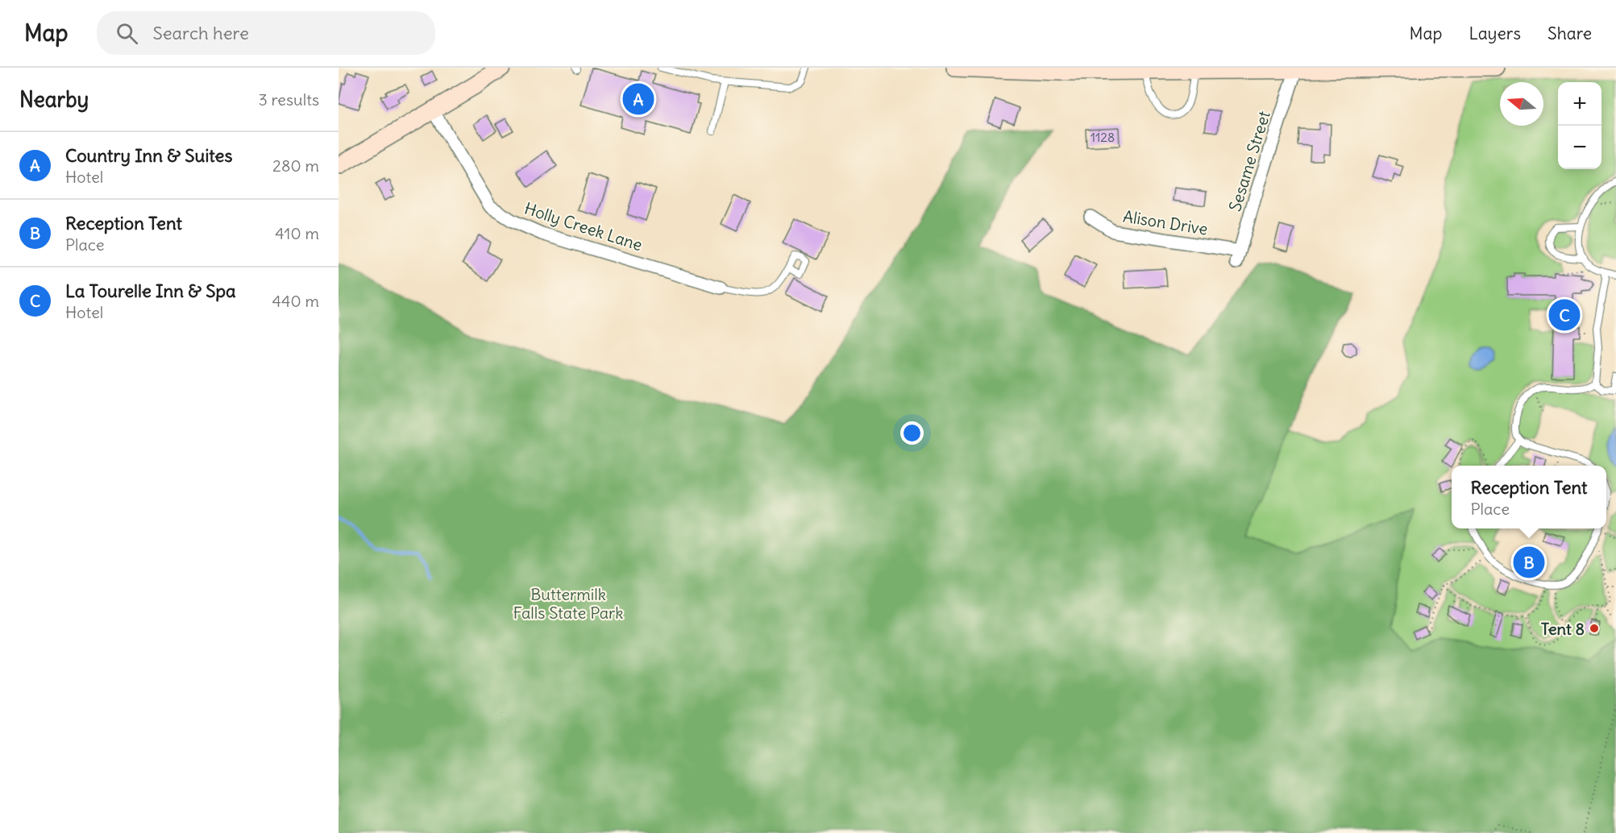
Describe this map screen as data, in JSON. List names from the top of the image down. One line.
{"streets":{"street":["Sesame Street","Alison Drive","Holly Creek Lane"]},"crossings":[["Sesame Street","Alison Drive"]],"parks":["Buttermilk Falls State Park"],"places":["Tent 8"],"house_numbers":["1128"],"north":"left","page":{"header":"Map","search":"Search here","nav":["Map","Layers","Share"],"heading":["Nearby","3 results"],"pins":["A","C","B"],"map_buttons":["+","−"],"list":[{"mark":"A","name":"Country Inn & Suites","note":"Hotel","value":"280 m"},{"mark":"B","name":"Reception Tent","note":"Place","value":"410 m"},{"mark":"C","name":"La Tourelle Inn & Spa","note":"Hotel","value":"440 m"}],"popup":["Reception Tent","Place"]}}
